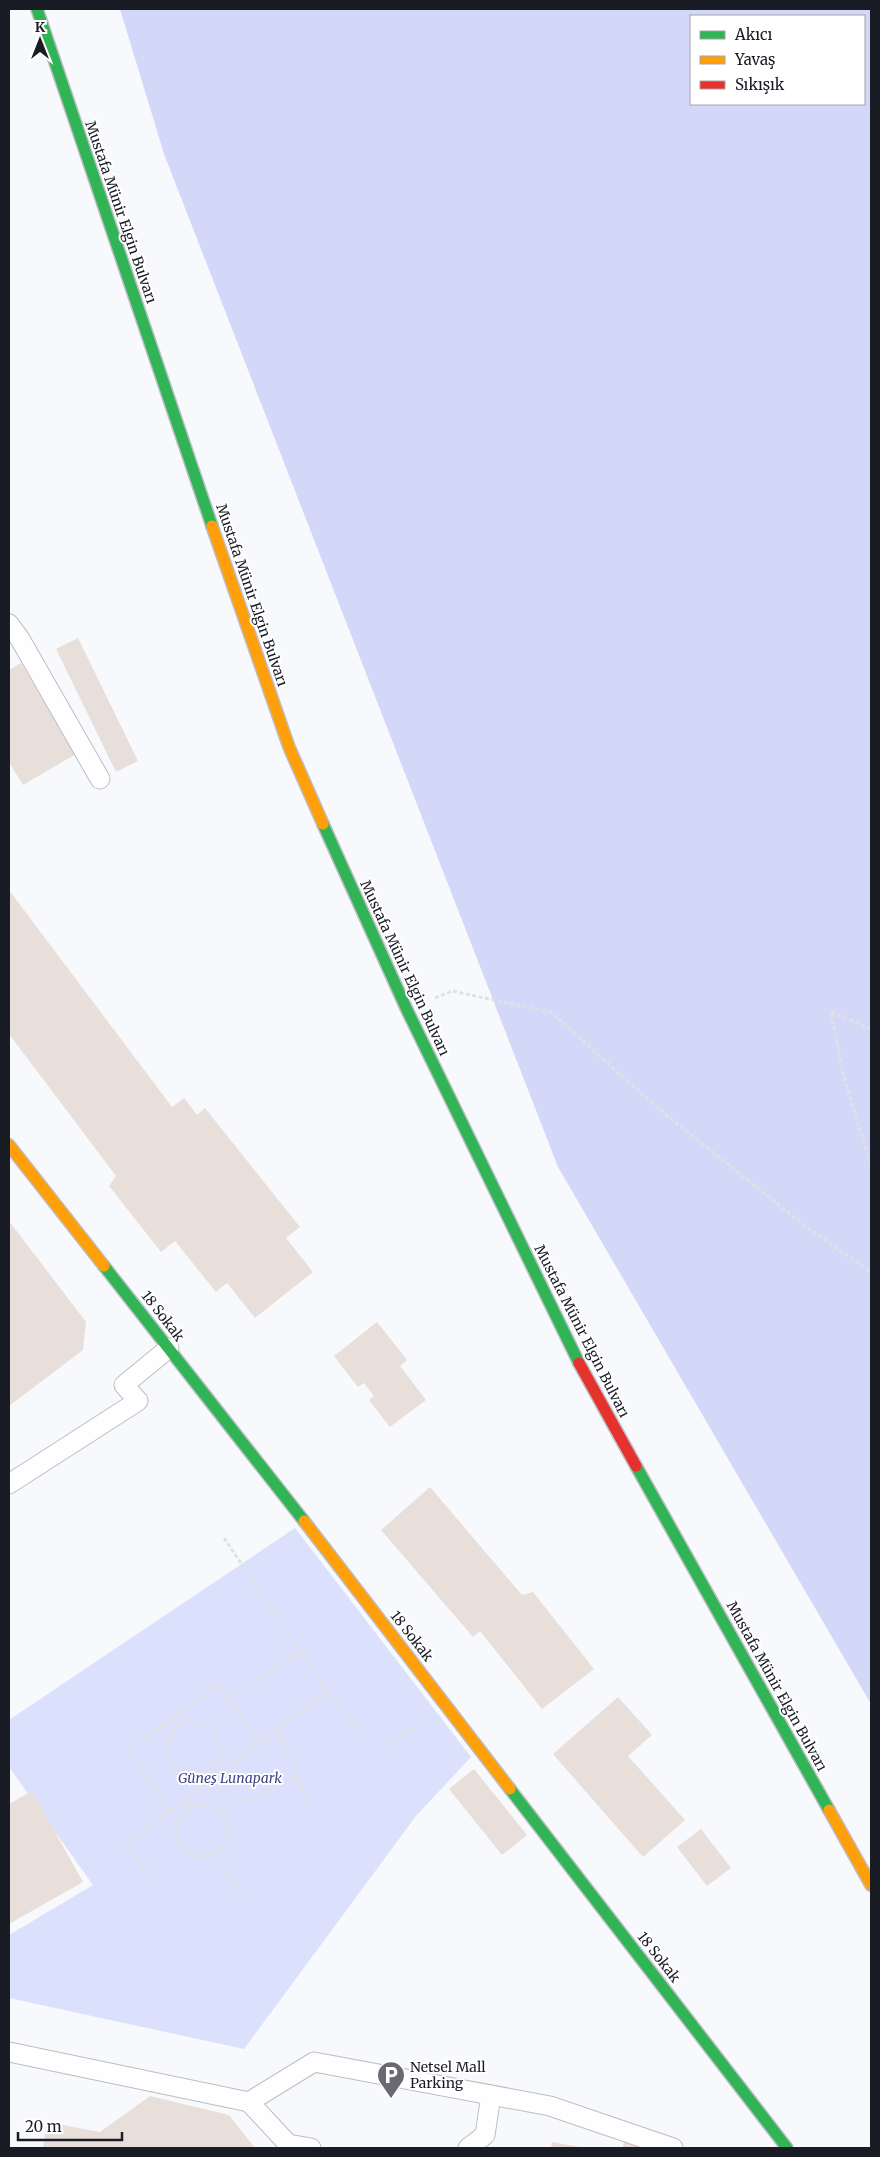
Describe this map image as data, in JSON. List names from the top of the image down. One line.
{"streets":{"street":["Mustafa Münir Elgin Bulvarı","18 Sokak"]},"parks":["Güneş Lunapark"],"places":{"parking":["Netsel Mall Parking"]},"legend":["Akıcı","Yavaş","Sıkışık"],"scale_bar":"20 m","north":"top"}
